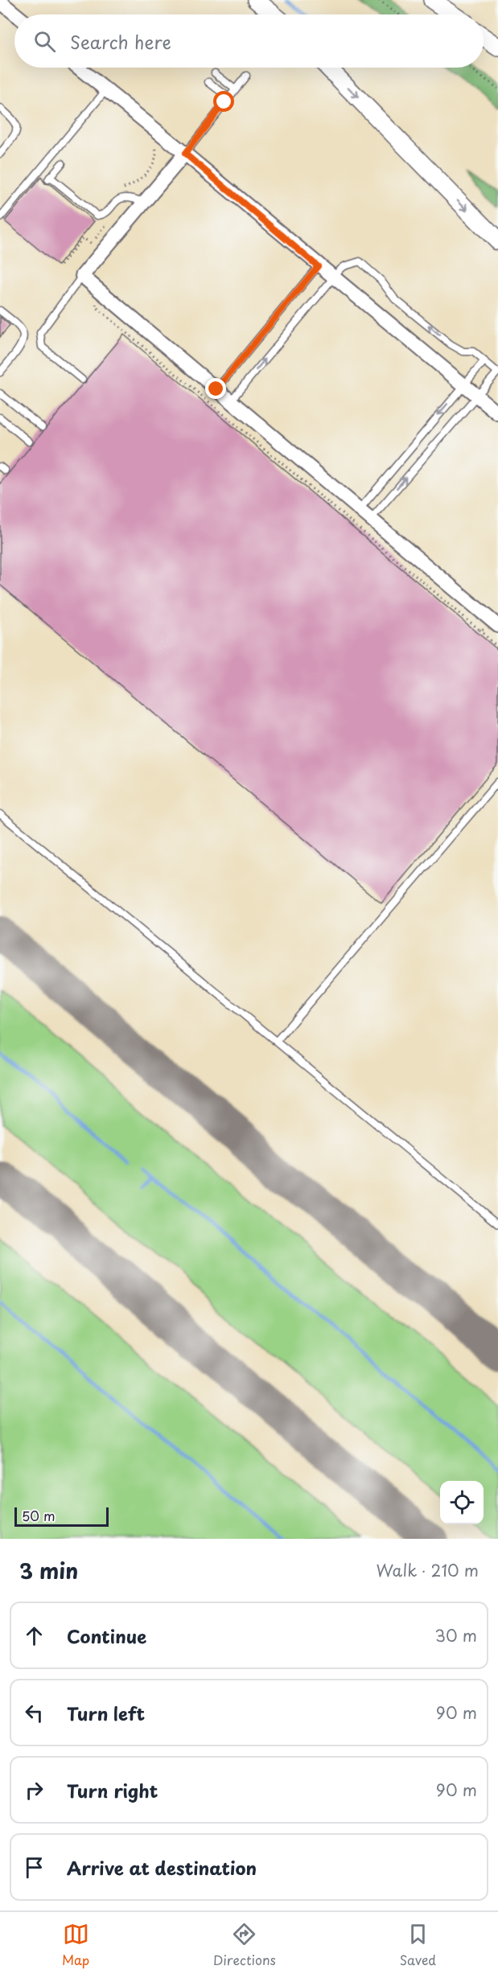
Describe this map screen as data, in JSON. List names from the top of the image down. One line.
{"scale_bar":"50 m","page":{"search":"Search here","scale":"50 m","heading":["3 min","Walk · 210 m"],"list":[["Continue","30 m"],["Turn left","90 m"],["Turn right","90 m"],"Arrive at destination"],"nav":["Map","Directions","Saved"]}}
